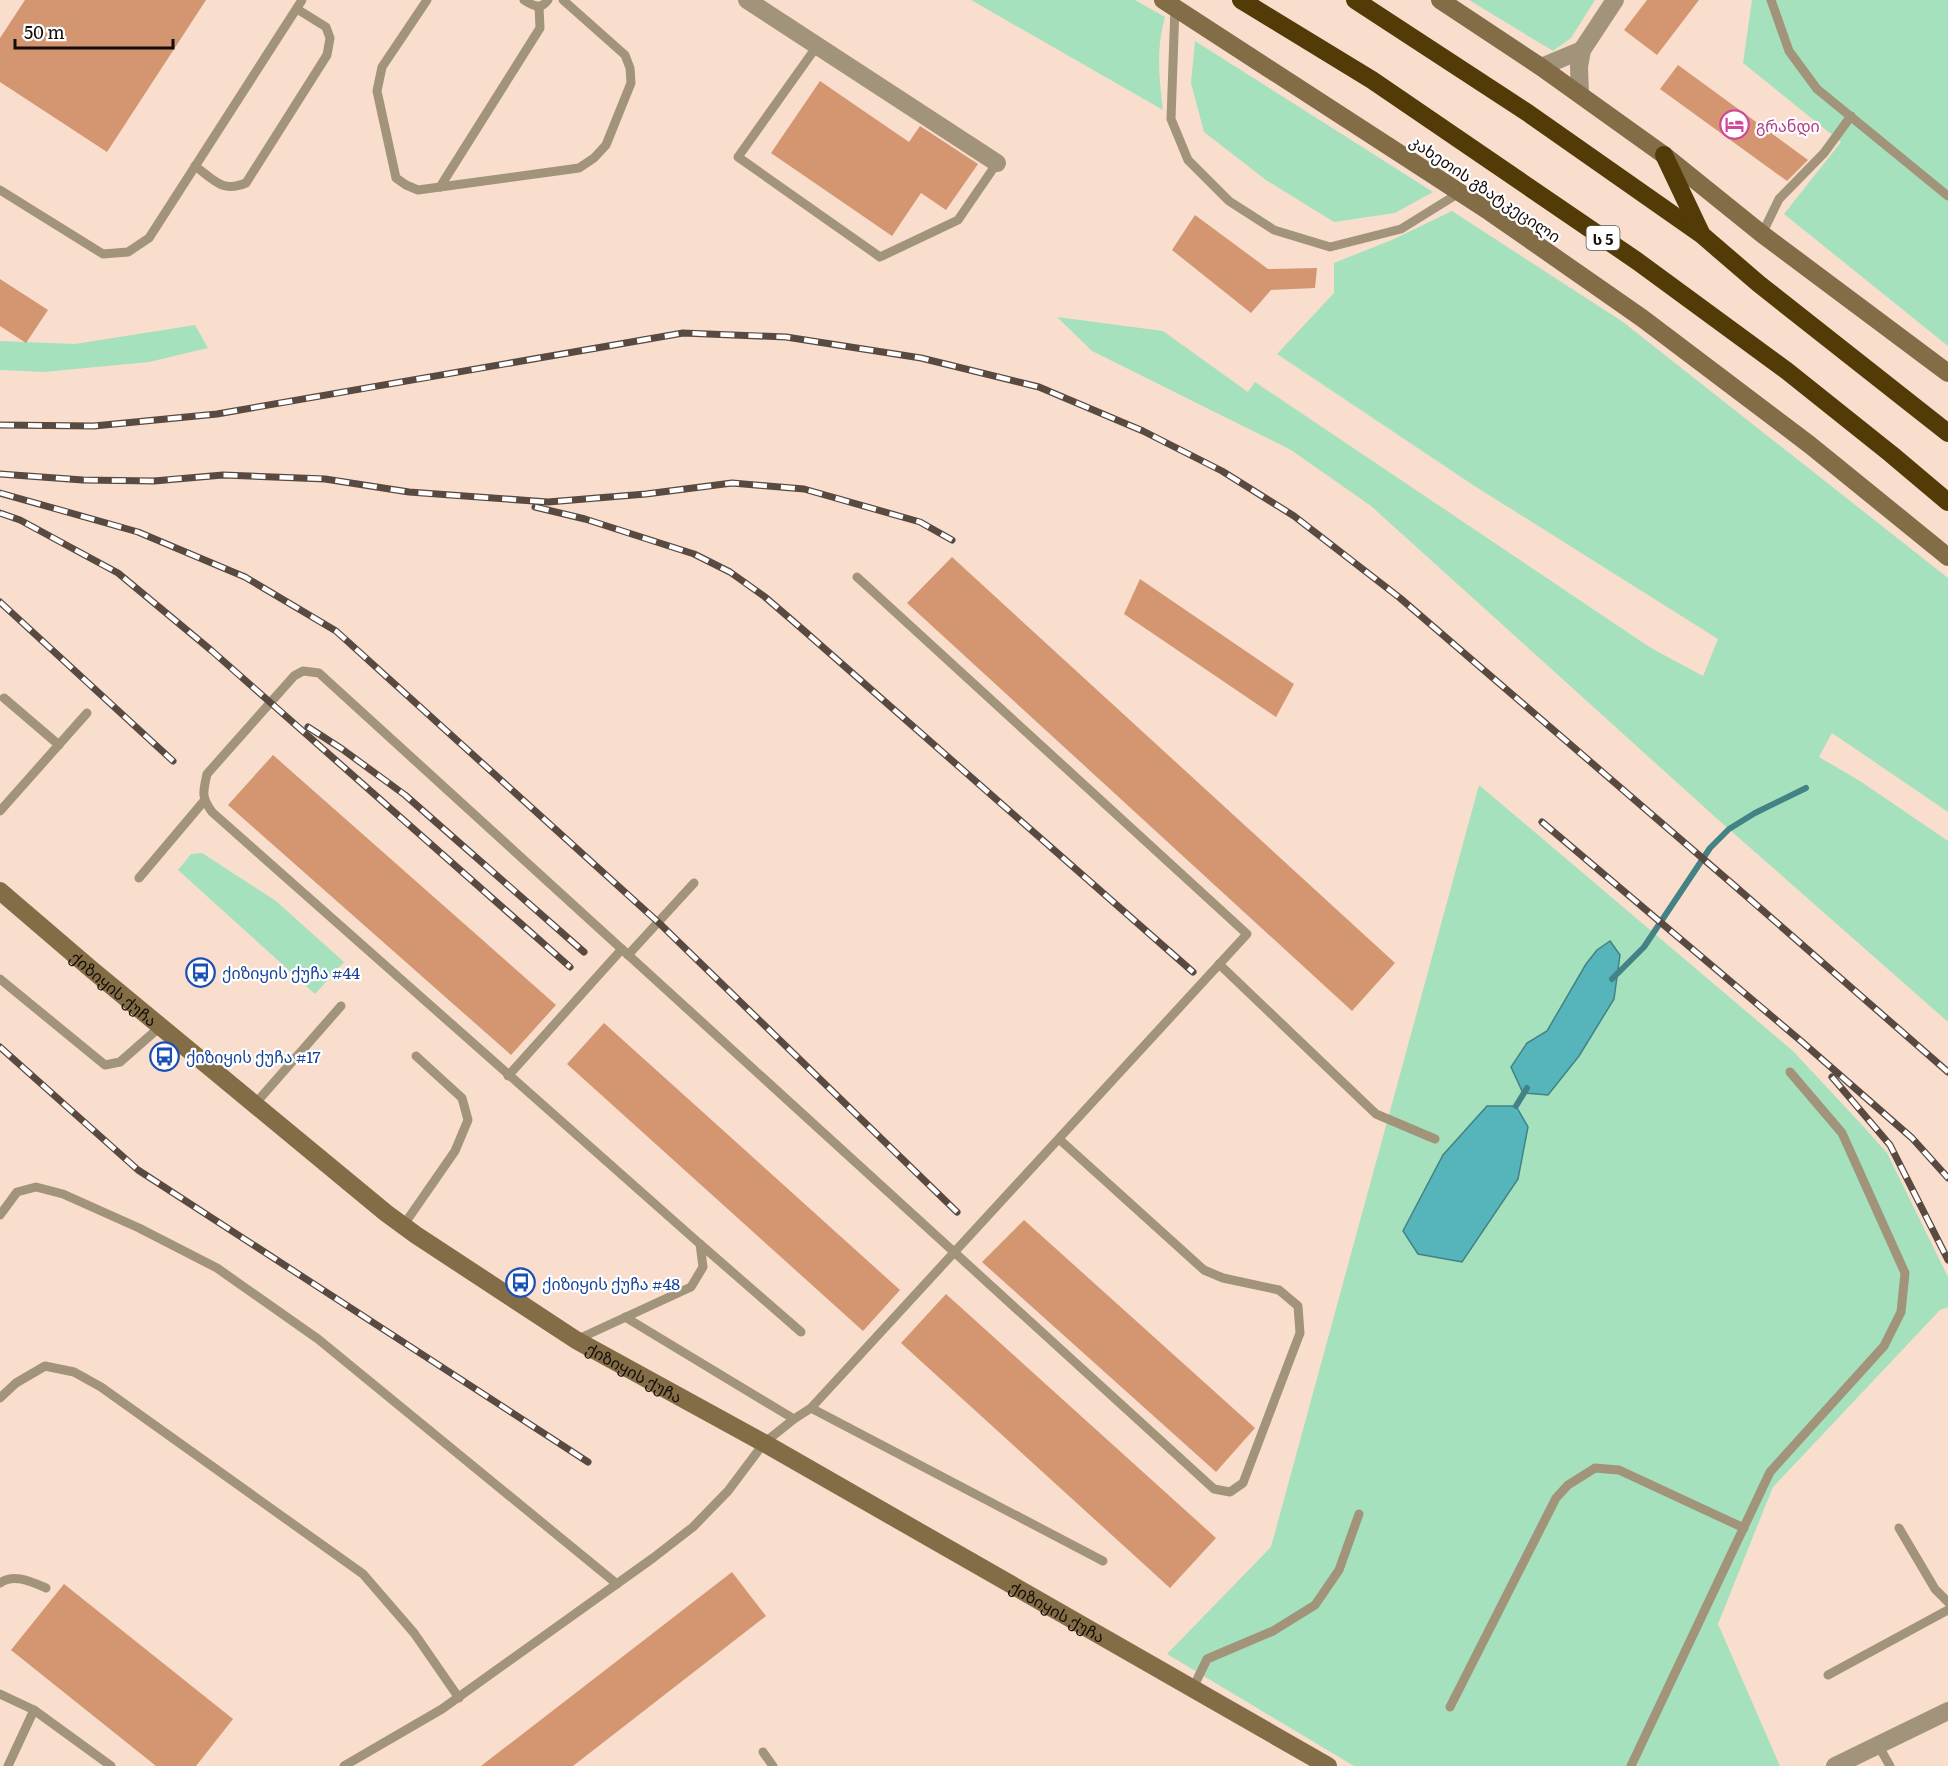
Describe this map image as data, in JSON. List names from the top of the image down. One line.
{"streets":{"highway":["კახეთის გზატკეცილი","ს 5"],"street":["ქიზიყის ქუჩა"]},"places":{"hotel":["გრანდი"],"bus stop":["ქიზიყის ქუჩა #44","ქიზიყის ქუჩა #17","ქიზიყის ქუჩა #48"]},"scale_bar":"50 m"}
